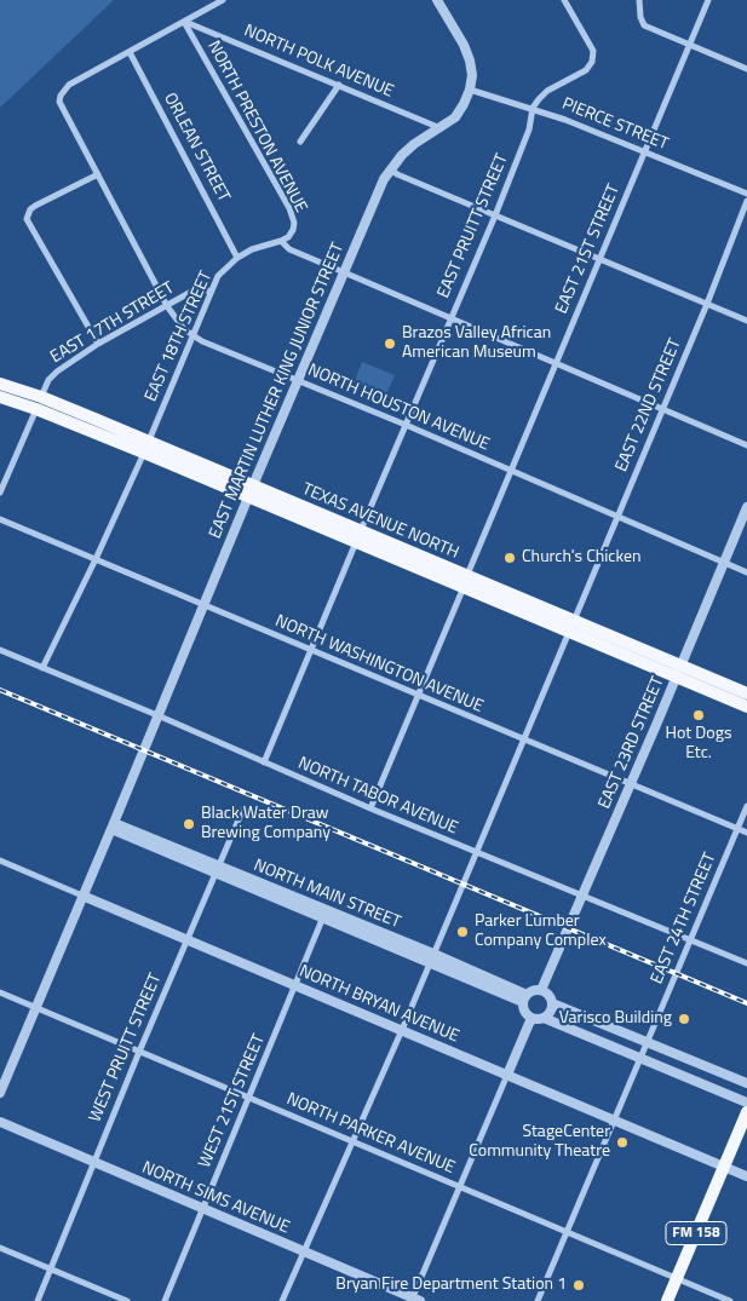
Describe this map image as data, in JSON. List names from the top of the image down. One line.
{"streets":{"main road":["TEXAS AVENUE NORTH","FM 158"],"street":["NORTH POLK AVENUE","PIERCE STREET","NORTH PRESTON AVENUE","ORLEAN STREET","EAST PRUITT STREET","EAST 21ST STREET","EAST 17TH STREET","EAST 18TH STREET","EAST MARTIN LUTHER KING JUNIOR STREET","EAST 22ND STREET","NORTH HOUSTON AVENUE","NORTH WASHINGTON AVENUE","EAST 23RD STREET","NORTH TABOR AVENUE","NORTH MAIN STREET","EAST 24TH STREET","NORTH BRYAN AVENUE","WEST PRUITT STREET","WEST 21ST STREET","NORTH PARKER AVENUE","NORTH SIMS AVENUE"]},"crossings":[["NORTH POLK AVENUE","NORTH PRESTON AVENUE"],["NORTH POLK AVENUE","EAST MARTIN LUTHER KING JUNIOR STREET"],["PIERCE STREET","EAST PRUITT STREET"],["PIERCE STREET","EAST 21ST STREET"],["PIERCE STREET","EAST MARTIN LUTHER KING JUNIOR STREET"],["NORTH PRESTON AVENUE","EAST 18TH STREET"],["ORLEAN STREET","EAST 18TH STREET"],["ORLEAN STREET","NORTH HOUSTON AVENUE"],["EAST PRUITT STREET","NORTH HOUSTON AVENUE"],["EAST PRUITT STREET","TEXAS AVENUE NORTH"],["EAST PRUITT STREET","NORTH WASHINGTON AVENUE"],["EAST PRUITT STREET","NORTH TABOR AVENUE"],["EAST 21ST STREET","NORTH HOUSTON AVENUE"],["EAST 21ST STREET","TEXAS AVENUE NORTH"],["EAST 21ST STREET","NORTH WASHINGTON AVENUE"],["EAST 21ST STREET","NORTH TABOR AVENUE"],["EAST 17TH STREET","EAST 18TH STREET"],["EAST 17TH STREET","NORTH HOUSTON AVENUE"],["EAST 17TH STREET","TEXAS AVENUE NORTH"],["EAST 18TH STREET","NORTH HOUSTON AVENUE"],["EAST 18TH STREET","TEXAS AVENUE NORTH"],["EAST 18TH STREET","NORTH WASHINGTON AVENUE"],["EAST 18TH STREET","NORTH TABOR AVENUE"],["EAST MARTIN LUTHER KING JUNIOR STREET","NORTH HOUSTON AVENUE"],["EAST MARTIN LUTHER KING JUNIOR STREET","TEXAS AVENUE NORTH"],["EAST MARTIN LUTHER KING JUNIOR STREET","NORTH WASHINGTON AVENUE"],["EAST MARTIN LUTHER KING JUNIOR STREET","NORTH TABOR AVENUE"],["EAST MARTIN LUTHER KING JUNIOR STREET","NORTH MAIN STREET"],["EAST MARTIN LUTHER KING JUNIOR STREET","NORTH BRYAN AVENUE"],["EAST MARTIN LUTHER KING JUNIOR STREET","NORTH PARKER AVENUE"],["EAST 22ND STREET","NORTH HOUSTON AVENUE"],["EAST 22ND STREET","TEXAS AVENUE NORTH"],["EAST 22ND STREET","NORTH WASHINGTON AVENUE"],["EAST 22ND STREET","NORTH TABOR AVENUE"],["EAST 22ND STREET","NORTH MAIN STREET"],["EAST 22ND STREET","NORTH BRYAN AVENUE"],["EAST 22ND STREET","NORTH PARKER AVENUE"],["EAST 22ND STREET","NORTH SIMS AVENUE"],["NORTH HOUSTON AVENUE","EAST 23RD STREET"],["TEXAS AVENUE NORTH","EAST 23RD STREET"],["NORTH WASHINGTON AVENUE","EAST 23RD STREET"],["NORTH WASHINGTON AVENUE","EAST 24TH STREET"],["EAST 23RD STREET","NORTH TABOR AVENUE"],["EAST 23RD STREET","NORTH MAIN STREET"],["NORTH TABOR AVENUE","EAST 24TH STREET"],["NORTH MAIN STREET","WEST PRUITT STREET"],["NORTH MAIN STREET","WEST 21ST STREET"],["EAST 24TH STREET","NORTH BRYAN AVENUE"],["EAST 24TH STREET","NORTH PARKER AVENUE"],["NORTH BRYAN AVENUE","WEST PRUITT STREET"],["NORTH BRYAN AVENUE","WEST 21ST STREET"],["NORTH BRYAN AVENUE","FM 158"],["WEST PRUITT STREET","NORTH PARKER AVENUE"],["WEST PRUITT STREET","NORTH SIMS AVENUE"],["WEST 21ST STREET","NORTH PARKER AVENUE"],["WEST 21ST STREET","NORTH SIMS AVENUE"],["NORTH PARKER AVENUE","FM 158"]],"places":["Brazos Valley African American Museum","Church's Chicken","Hot Dogs Etc.","Black Water Draw Brewing Company","Parker Lumber Company Complex","Varisco Building","StageCenter Community Theatre","Bryan Fire Department Station 1"]}
